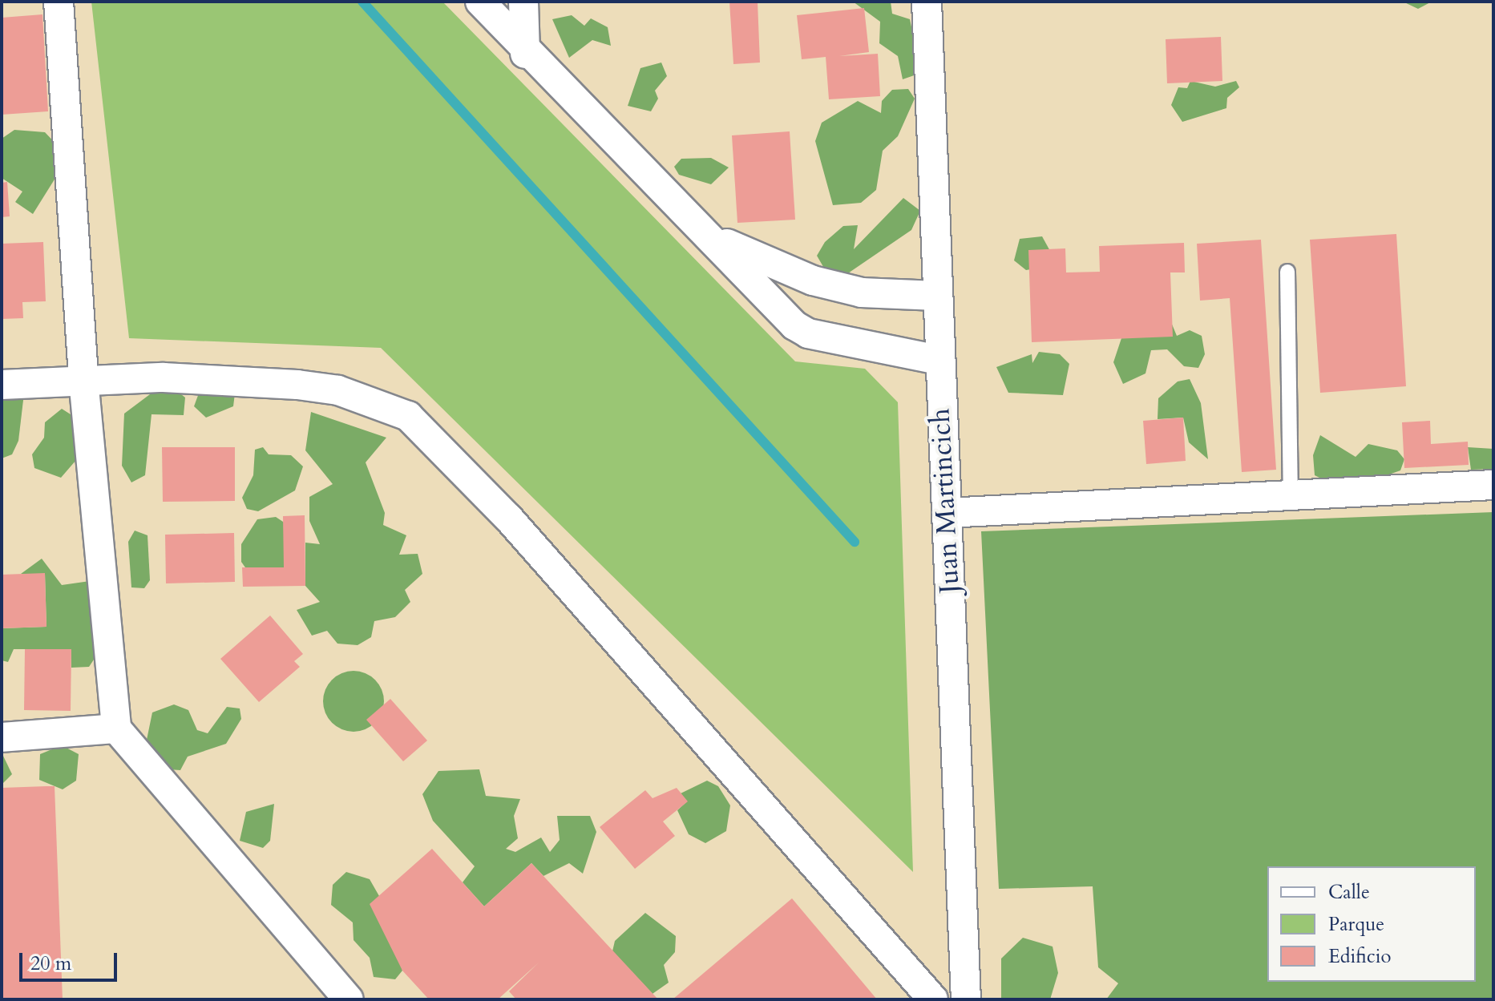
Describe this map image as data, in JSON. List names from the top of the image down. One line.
{"streets":{"street":["Juan Martincich"]},"legend":["Calle","Parque","Edificio"],"scale_bar":"20 m"}
